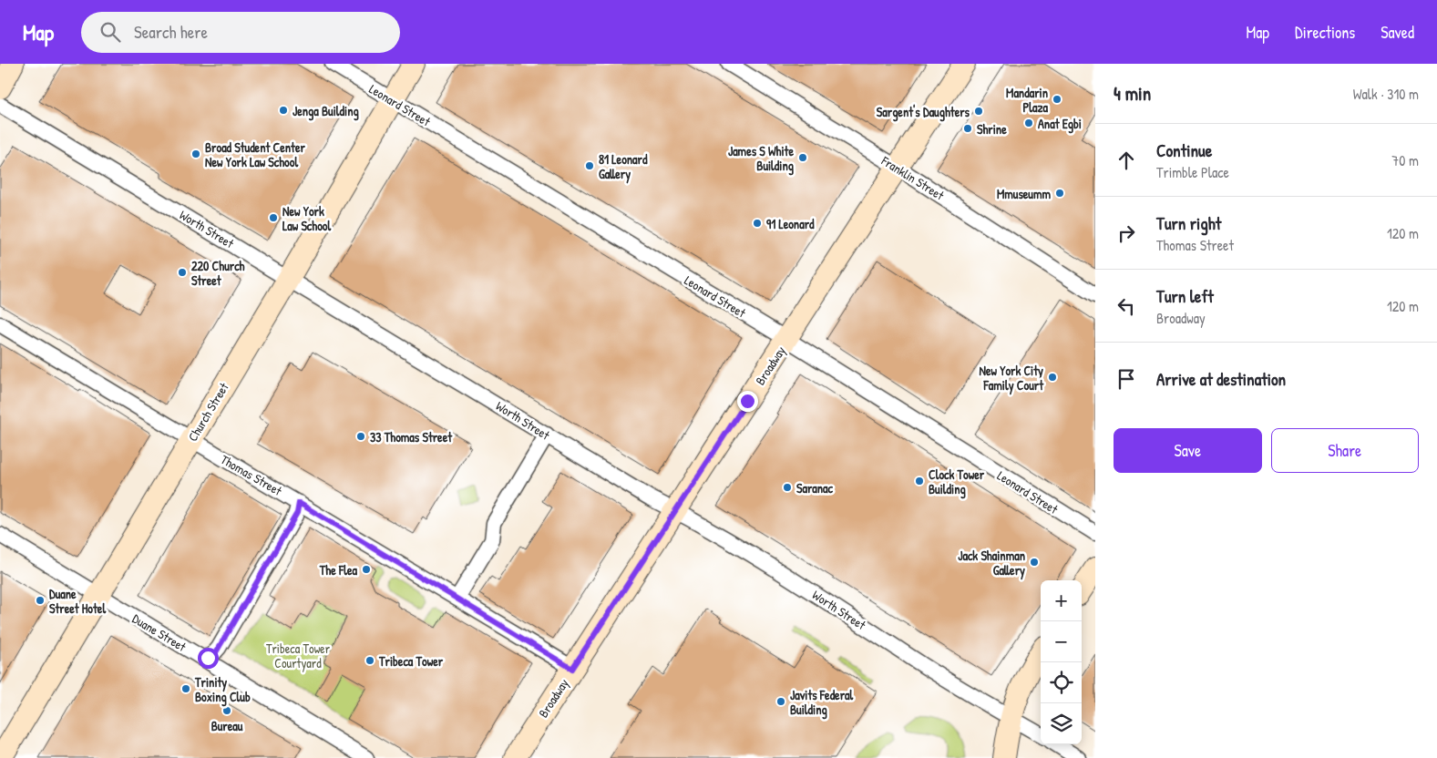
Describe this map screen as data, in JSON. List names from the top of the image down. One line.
{"streets":{"main road":["Broadway","Church Street"],"street":["Leonard Street","Franklin Street","Worth Street","Thomas Street","Duane Street"]},"crossings":[["Leonard Street","Broadway"],["Leonard Street","Church Street"],["Franklin Street","Broadway"],["Worth Street","Broadway"],["Worth Street","Church Street"],["Broadway","Thomas Street"],["Church Street","Thomas Street"],["Church Street","Duane Street"]],"parks":["Tribeca Tower Courtyard"],"places":["Mandarin Plaza","Jenga Building","Sargent's Daughters","Anat Egbi","Shrine","Broad Student Center New York Law School","James S White Building","81 Leonard Gallery","Mmuseumm","New York Law School","91 Leonard","220 Church Street","New York City Family Court","33 Thomas Street","Clock Tower Building","Saranac","Jack Shainman Gallery","The Flea","Duane Street Hotel","Tribeca Tower","Trinity Boxing Club","Javits Federal Building","Bureau"],"page":{"header":"Map","search":"Search here","nav":["Map","Directions","Saved"],"heading":["4 min","Walk · 310 m"],"list":[["Continue","Trimble Place","70 m"],["Turn right","Thomas Street","120 m"],["Turn left","Broadway","120 m"],"Arrive at destination"],"buttons":["Save","Share"],"map_buttons":["+","−"]}}
